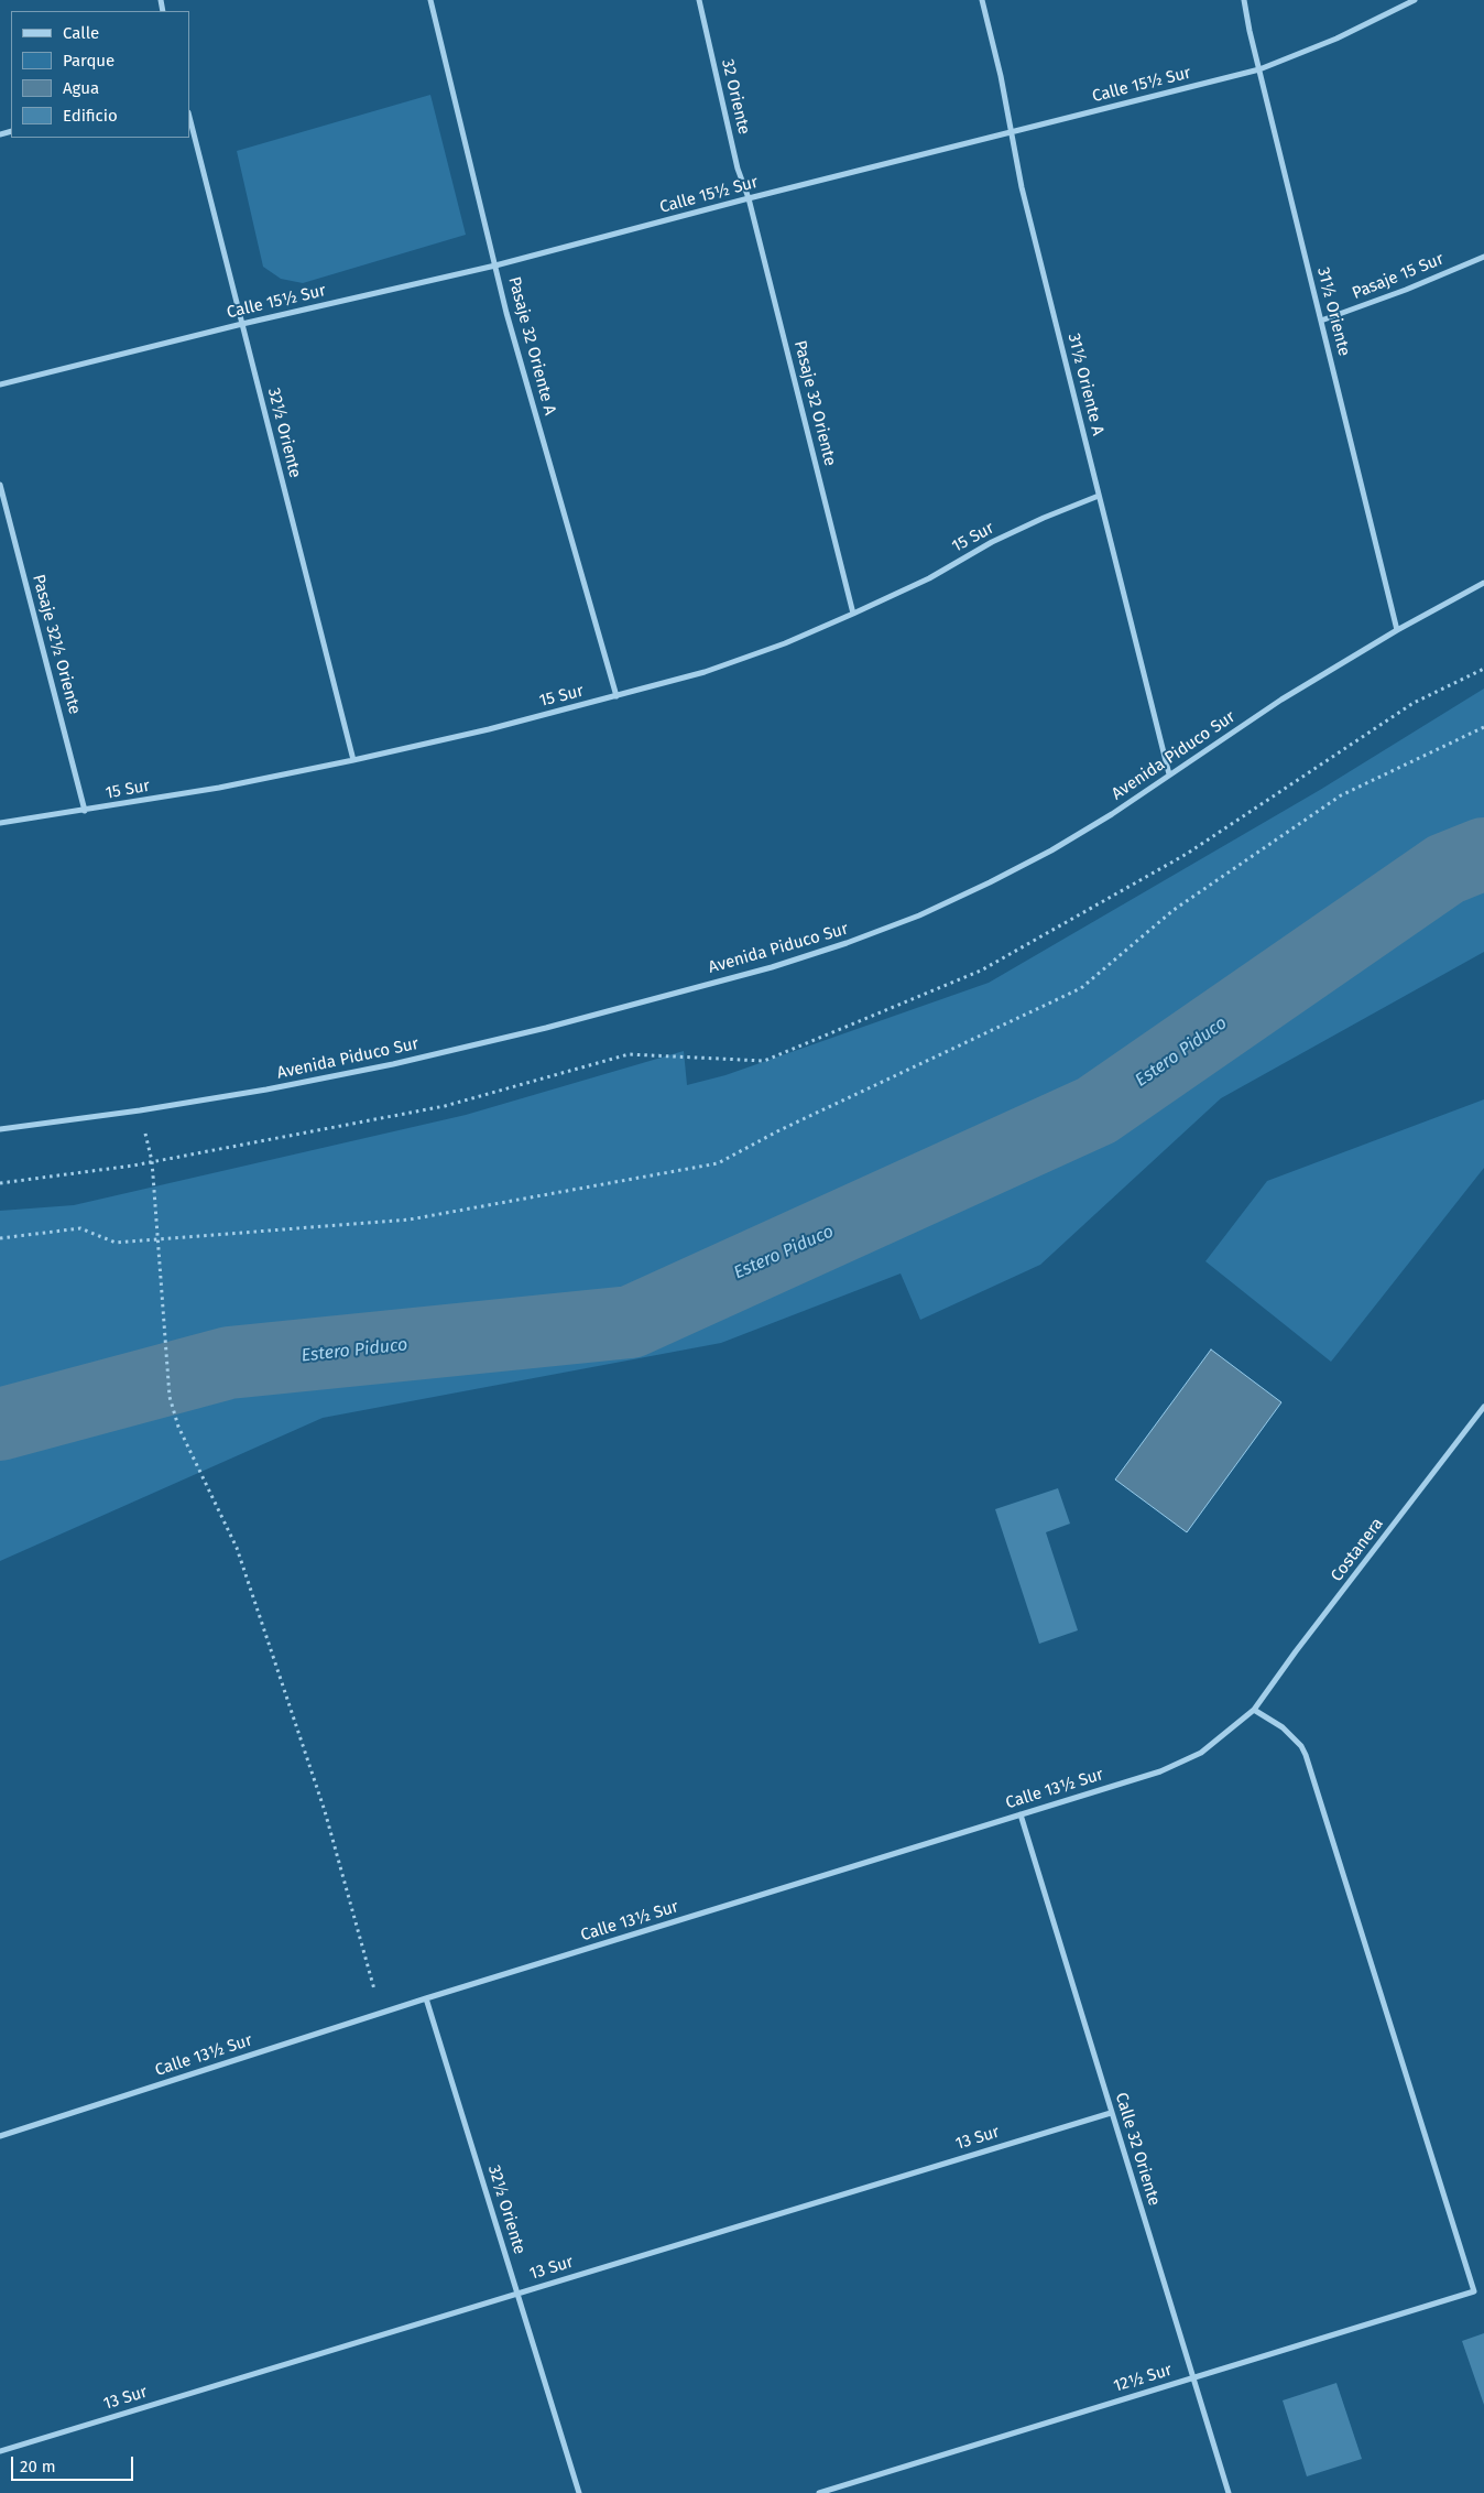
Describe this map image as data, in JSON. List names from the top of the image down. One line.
{"streets":{"street":["Calle 15½ Sur","32 Oriente","Pasaje 15 Sur","31½ Oriente","Pasaje 32 Oriente A","31½ Oriente A","Pasaje 32 Oriente","32½ Oriente","15 Sur","Pasaje 32½ Oriente","Avenida Piduco Sur","Costanera","Calle 13½ Sur","13 Sur","Calle 32 Oriente","12½ Sur"]},"crossings":[["Calle 15½ Sur","32 Oriente"],["Calle 15½ Sur","31½ Oriente"],["Calle 15½ Sur","Pasaje 32 Oriente A"],["Calle 15½ Sur","31½ Oriente A"],["Calle 15½ Sur","Pasaje 32 Oriente"],["Calle 15½ Sur","32½ Oriente"],["32 Oriente","Pasaje 32 Oriente"],["Pasaje 15 Sur","31½ Oriente"],["31½ Oriente","Avenida Piduco Sur"],["Pasaje 32 Oriente A","15 Sur"],["31½ Oriente A","15 Sur"],["31½ Oriente A","Avenida Piduco Sur"],["Pasaje 32 Oriente","15 Sur"],["32½ Oriente","15 Sur"],["32½ Oriente","Calle 13½ Sur"],["32½ Oriente","13 Sur"],["15 Sur","Pasaje 32½ Oriente"],["Costanera","Calle 13½ Sur"],["Costanera","12½ Sur"],["Calle 13½ Sur","Calle 32 Oriente"],["Calle 13½ Sur","12½ Sur"],["13 Sur","Calle 32 Oriente"],["Calle 32 Oriente","12½ Sur"]],"water":["Estero Piduco"],"legend":["Calle","Parque","Agua","Edificio"],"scale_bar":"20 m"}
